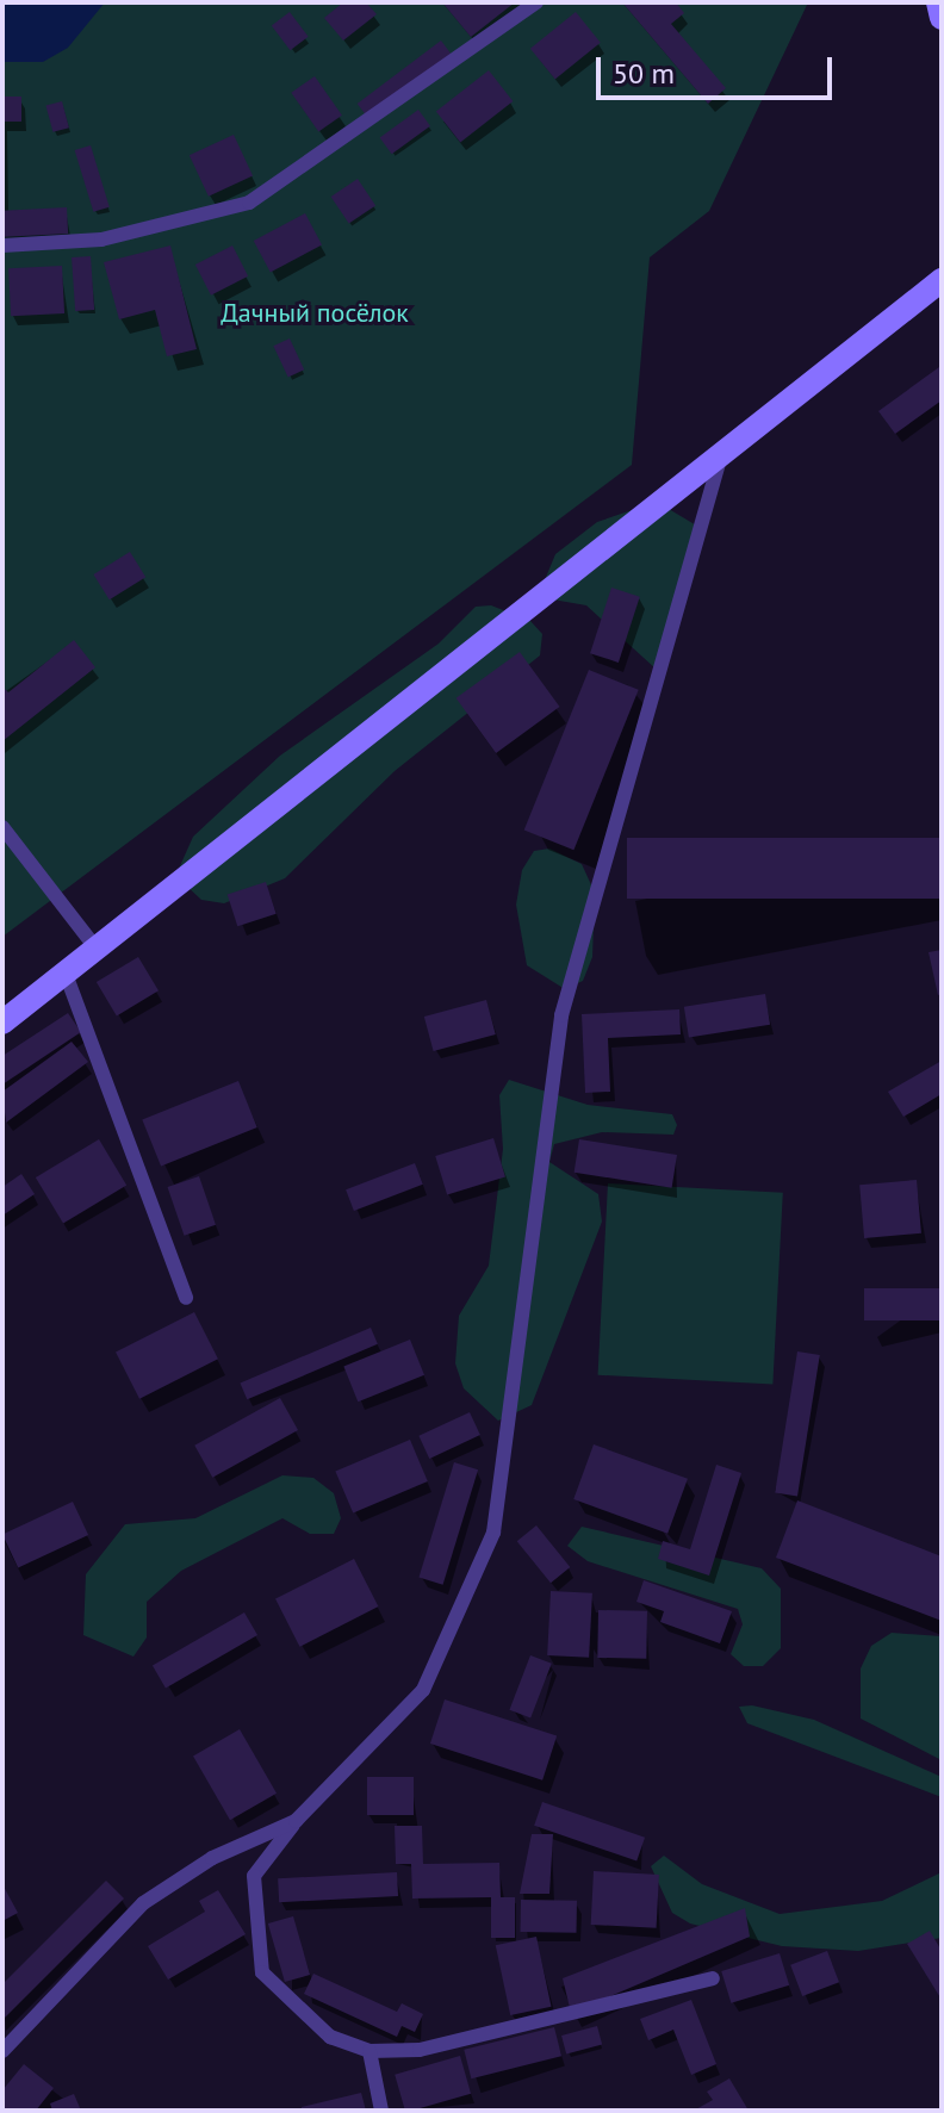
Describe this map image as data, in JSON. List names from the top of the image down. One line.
{"parks":["Дачный посёлок"],"scale_bar":"50 m"}
